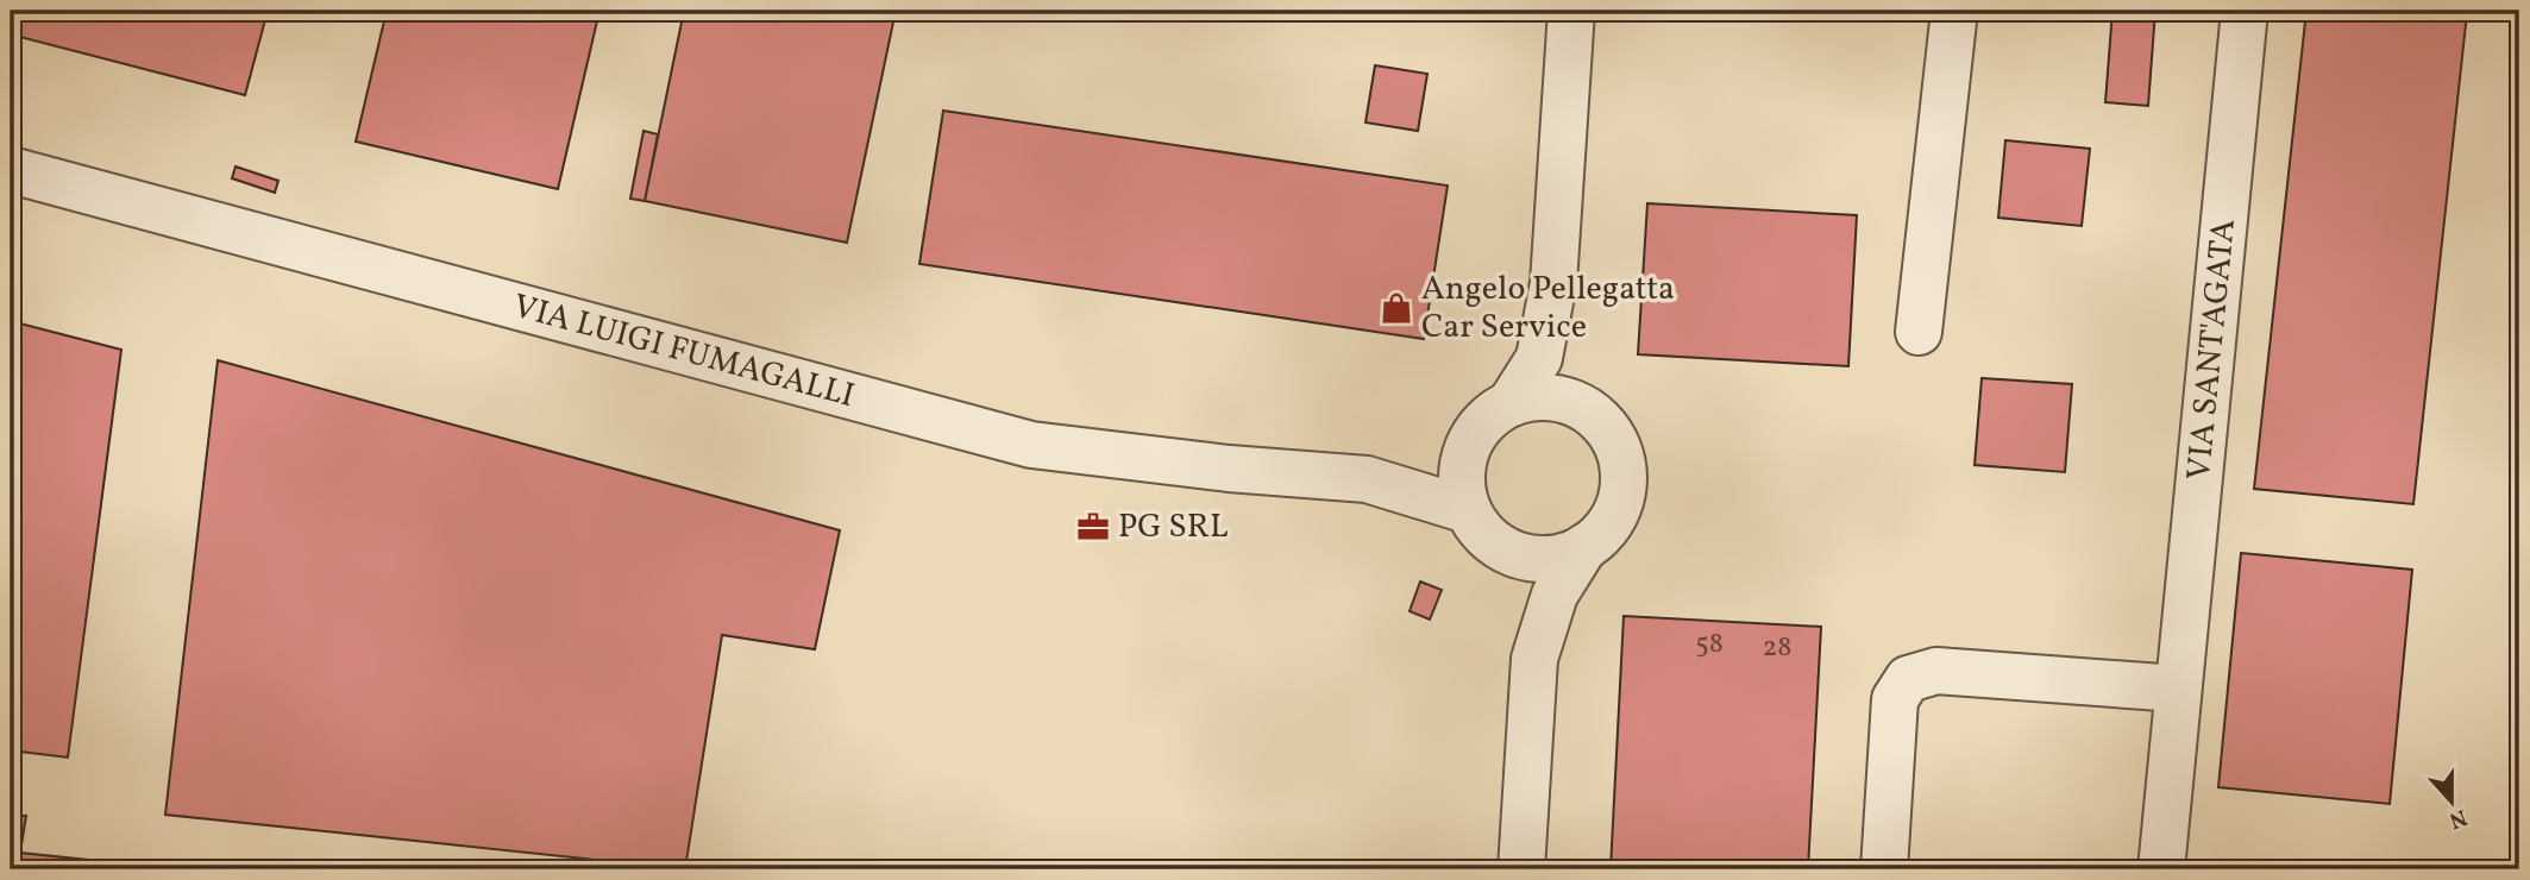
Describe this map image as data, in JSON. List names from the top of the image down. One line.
{"streets":{"street":["VIA SANT'AGATA","VIA LUIGI FUMAGALLI"]},"places":{"shop":["Angelo Pellegatta Car Service"],"office":["PG SRL"]},"house_numbers":["58","28"],"north":"bottom"}
